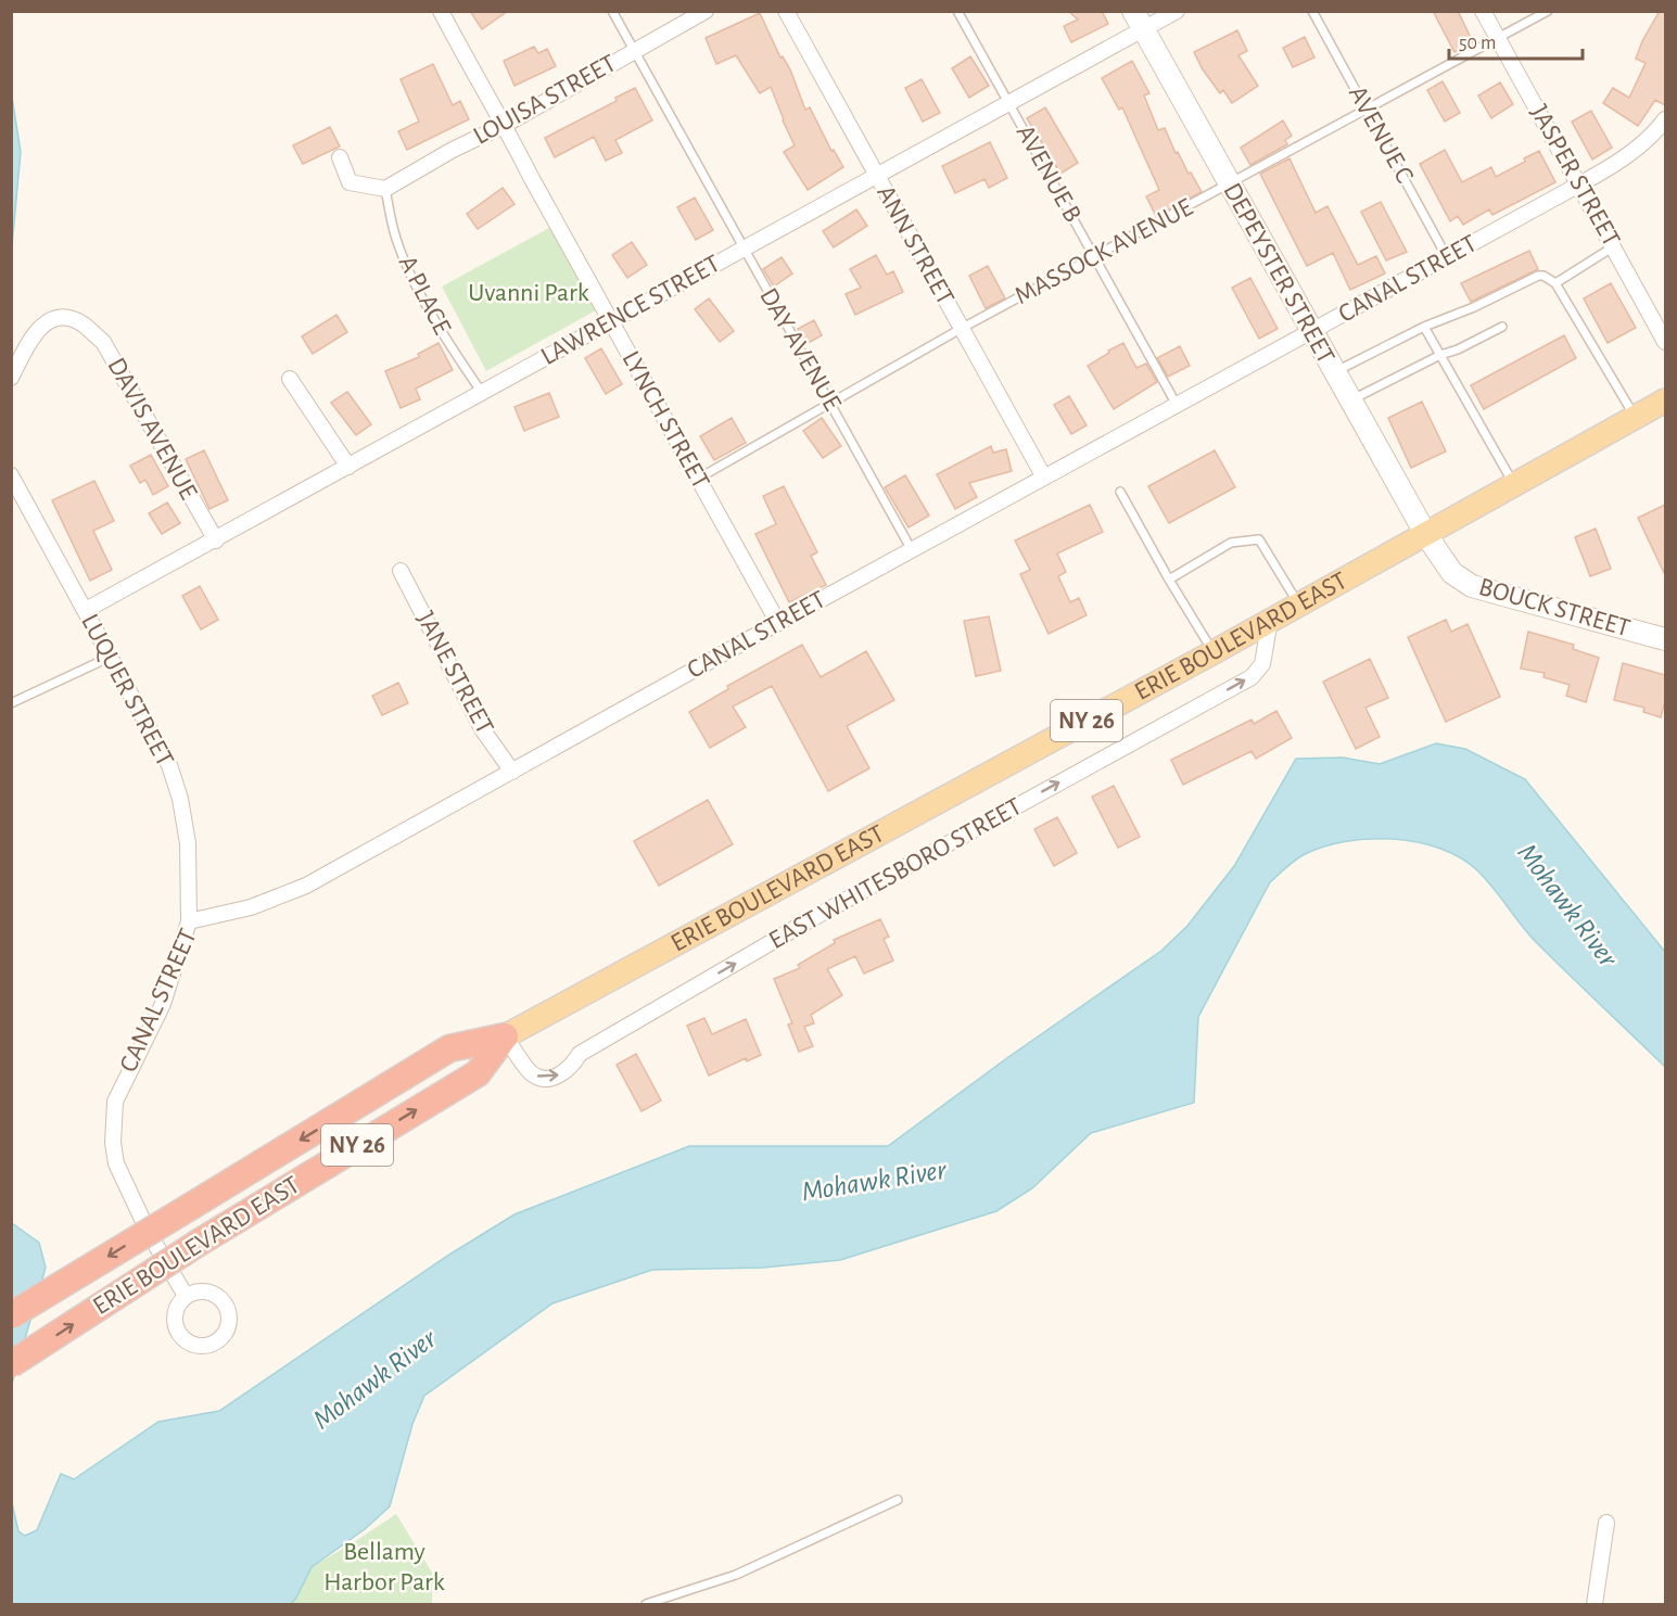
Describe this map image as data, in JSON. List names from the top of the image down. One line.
{"streets":{"highway":["ERIE BOULEVARD EAST","NY 26"],"street":["LOUISA STREET","JASPER STREET","ANN STREET","DEPEYSTER STREET","CANAL STREET","LAWRENCE STREET","LYNCH STREET","DAVIS AVENUE","BOUCK STREET","JANE STREET","LUQUER STREET","EAST WHITESBORO STREET"],"lane":["AVENUE C","AVENUE B","MASSOCK AVENUE","A PLACE","DAY AVENUE"]},"crossings":[["LOUISA STREET","A PLACE"],["LOUISA STREET","DAY AVENUE"],["LOUISA STREET","LYNCH STREET"],["AVENUE C","MASSOCK AVENUE"],["AVENUE C","CANAL STREET"],["AVENUE B","MASSOCK AVENUE"],["AVENUE B","CANAL STREET"],["AVENUE B","LAWRENCE STREET"],["JASPER STREET","MASSOCK AVENUE"],["JASPER STREET","CANAL STREET"],["ANN STREET","MASSOCK AVENUE"],["ANN STREET","CANAL STREET"],["ANN STREET","LAWRENCE STREET"],["MASSOCK AVENUE","DEPEYSTER STREET"],["MASSOCK AVENUE","DAY AVENUE"],["MASSOCK AVENUE","LYNCH STREET"],["DEPEYSTER STREET","CANAL STREET"],["DEPEYSTER STREET","LAWRENCE STREET"],["DEPEYSTER STREET","BOUCK STREET"],["DEPEYSTER STREET","ERIE BOULEVARD EAST"],["CANAL STREET","DAY AVENUE"],["CANAL STREET","LYNCH STREET"],["CANAL STREET","JANE STREET"],["CANAL STREET","LUQUER STREET"],["A PLACE","LAWRENCE STREET"],["LAWRENCE STREET","DAY AVENUE"],["LAWRENCE STREET","LYNCH STREET"],["LAWRENCE STREET","DAVIS AVENUE"],["LAWRENCE STREET","LUQUER STREET"],["BOUCK STREET","ERIE BOULEVARD EAST"],["ERIE BOULEVARD EAST","EAST WHITESBORO STREET"]],"one_way":["EAST WHITESBORO STREET"],"water":["Mohawk River"],"parks":["Uvanni Park","Bellamy Harbor Park"],"scale_bar":"50 m"}
